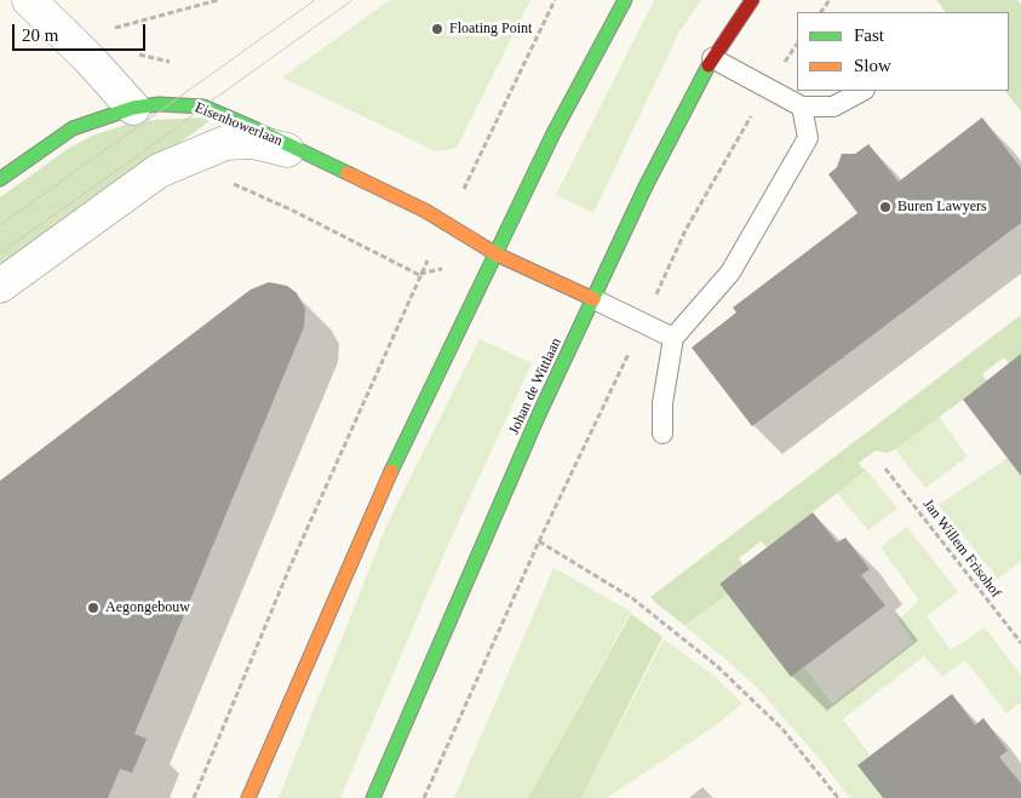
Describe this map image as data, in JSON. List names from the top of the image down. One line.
{"streets":{"main road":["Eisenhowerlaan","Johan de Wittlaan"],"path":["Jan Willem Frisohof"]},"crossings":[["Eisenhowerlaan","Johan de Wittlaan"]],"places":["Floating Point","Buren Lawyers","Aegongebouw"],"legend":["Fast","Slow"],"scale_bar":"20 m"}
